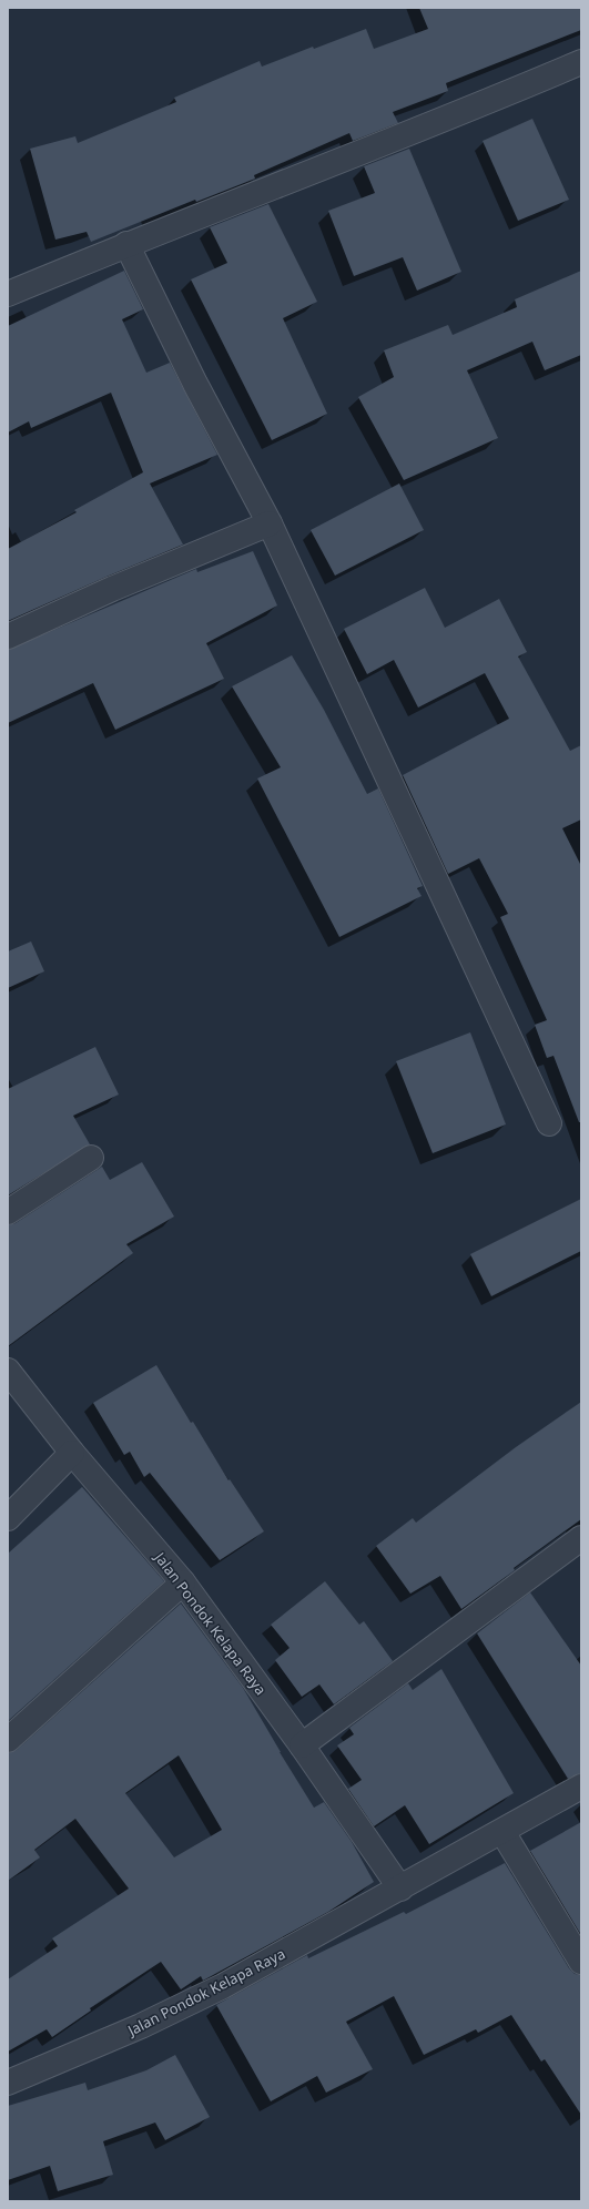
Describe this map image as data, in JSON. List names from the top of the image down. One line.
{"streets":{"street":["Jalan Pondok Kelapa Raya"]}}
